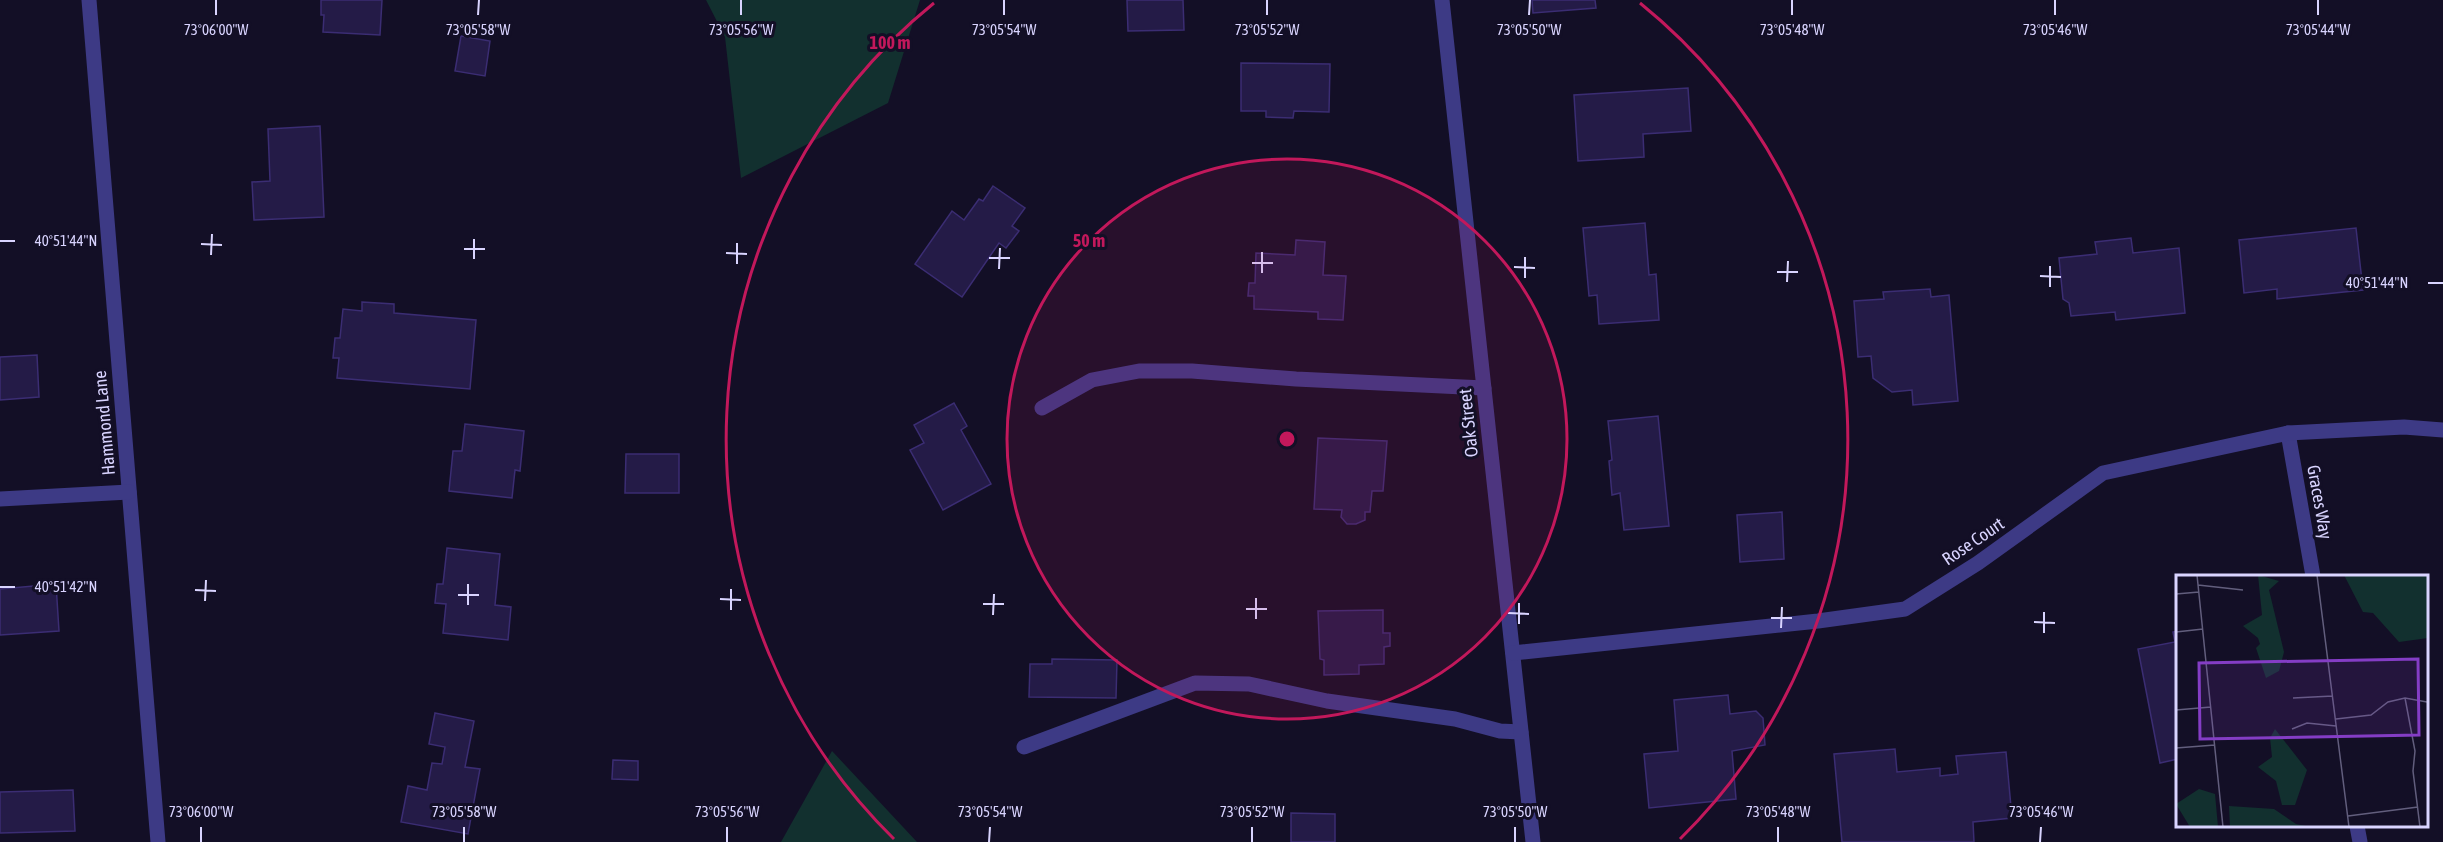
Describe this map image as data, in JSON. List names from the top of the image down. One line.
{"streets":{"street":["Hammond Lane","Oak Street","Graces Way","Rose Court"]},"crossings":[["Oak Street","Rose Court"],["Graces Way","Rose Court"]],"coordinates":["73°06'00\"W","73°05'58\"W","73°05'56\"W","73°05'54\"W","73°05'52\"W","73°05'50\"W","73°05'48\"W","73°05'46\"W","73°05'44\"W","40°51'44\"N","40°51'42\"N"],"rings":["100 m","50 m"]}
